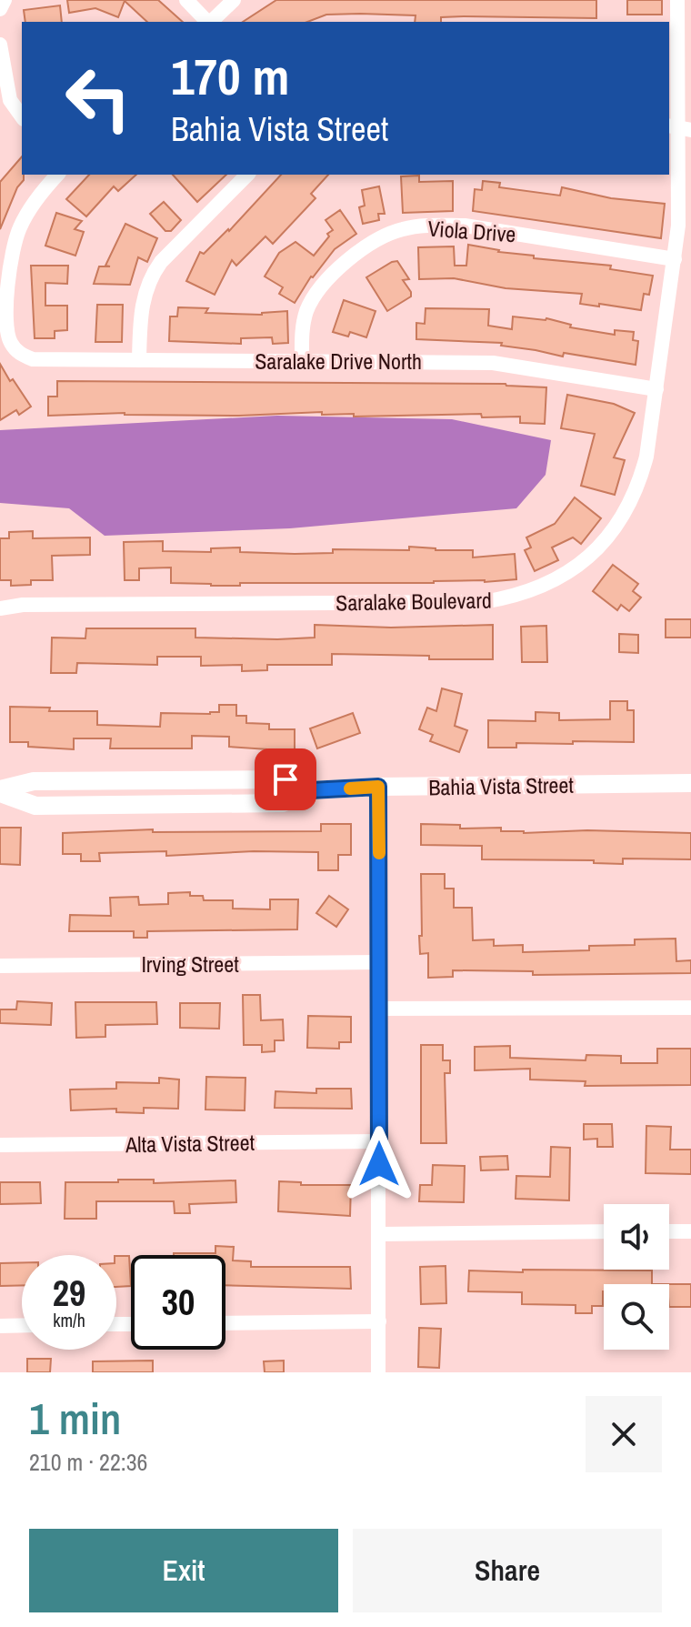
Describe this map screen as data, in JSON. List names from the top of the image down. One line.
{"streets":{"street":["Viola Drive","Saralake Drive North","Saralake Boulevard","Bahia Vista Street","Irving Street","Alta Vista Street"]},"crossings":[["Viola Drive","Saralake Drive North"],["Viola Drive","Saralake Boulevard"],["Saralake Drive North","Saralake Boulevard"]],"page":{"turn":["170 m","Bahia Vista Street"],"speed":"29 km/h","limit":"30","heading":["1 min","210 m · 22:36"],"buttons":["Exit","Share"]}}
